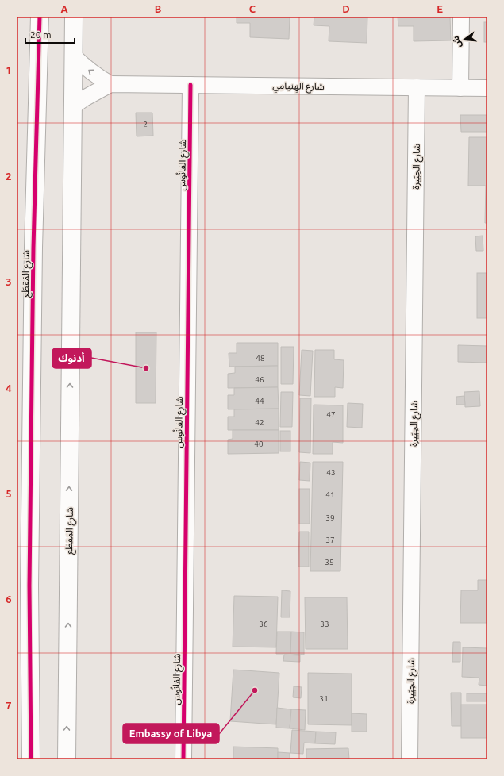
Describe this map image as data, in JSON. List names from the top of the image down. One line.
{"streets":{"street":["شارع الهِنيامِي","شارع الفانُوس","شارع الحِيَيرة","شارع المَقطَع"]},"crossings":[["شارع الهِنيامِي","شارع الفانُوس"],["شارع الهِنيامِي","شارع الحِيَيرة"],["شارع الهِنيامِي","شارع المَقطَع"]],"places":["أدنوك","Embassy of Libya"],"house_numbers":["2","48","46","44","47","42","40","43","41","39","37","35","36","33","31"],"scale_bar":"20 m","north":"left","grid":{"columns":["A","B","C","D","E"],"rows":["1","2","3","4","5","6","7"]}}
